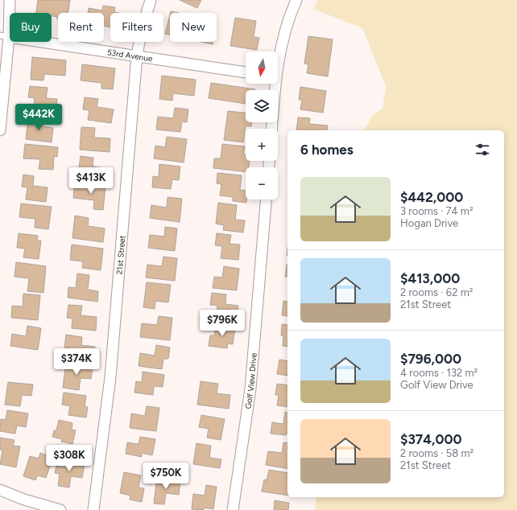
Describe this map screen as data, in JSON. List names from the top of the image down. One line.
{"streets":{"street":["53rd Avenue","21st Street","Golf View Drive"]},"crossings":[["53rd Avenue","21st Street"]],"north":"bottom","page":{"chip":["Buy","Rent","Filters","New"],"map_buttons":["+","−"],"price":["$442K","$413K","$796K","$374K","$308K","$750K"],"heading":"6 homes","list":[{"name":"$442,000","note":"3 rooms · 74 m² · Hogan Drive"},{"name":"$413,000","note":"2 rooms · 62 m² · 21st Street"},{"name":"$796,000","note":"4 rooms · 132 m² · Golf View Drive"},{"name":"$374,000","note":"2 rooms · 58 m² · 21st Street"}]}}
